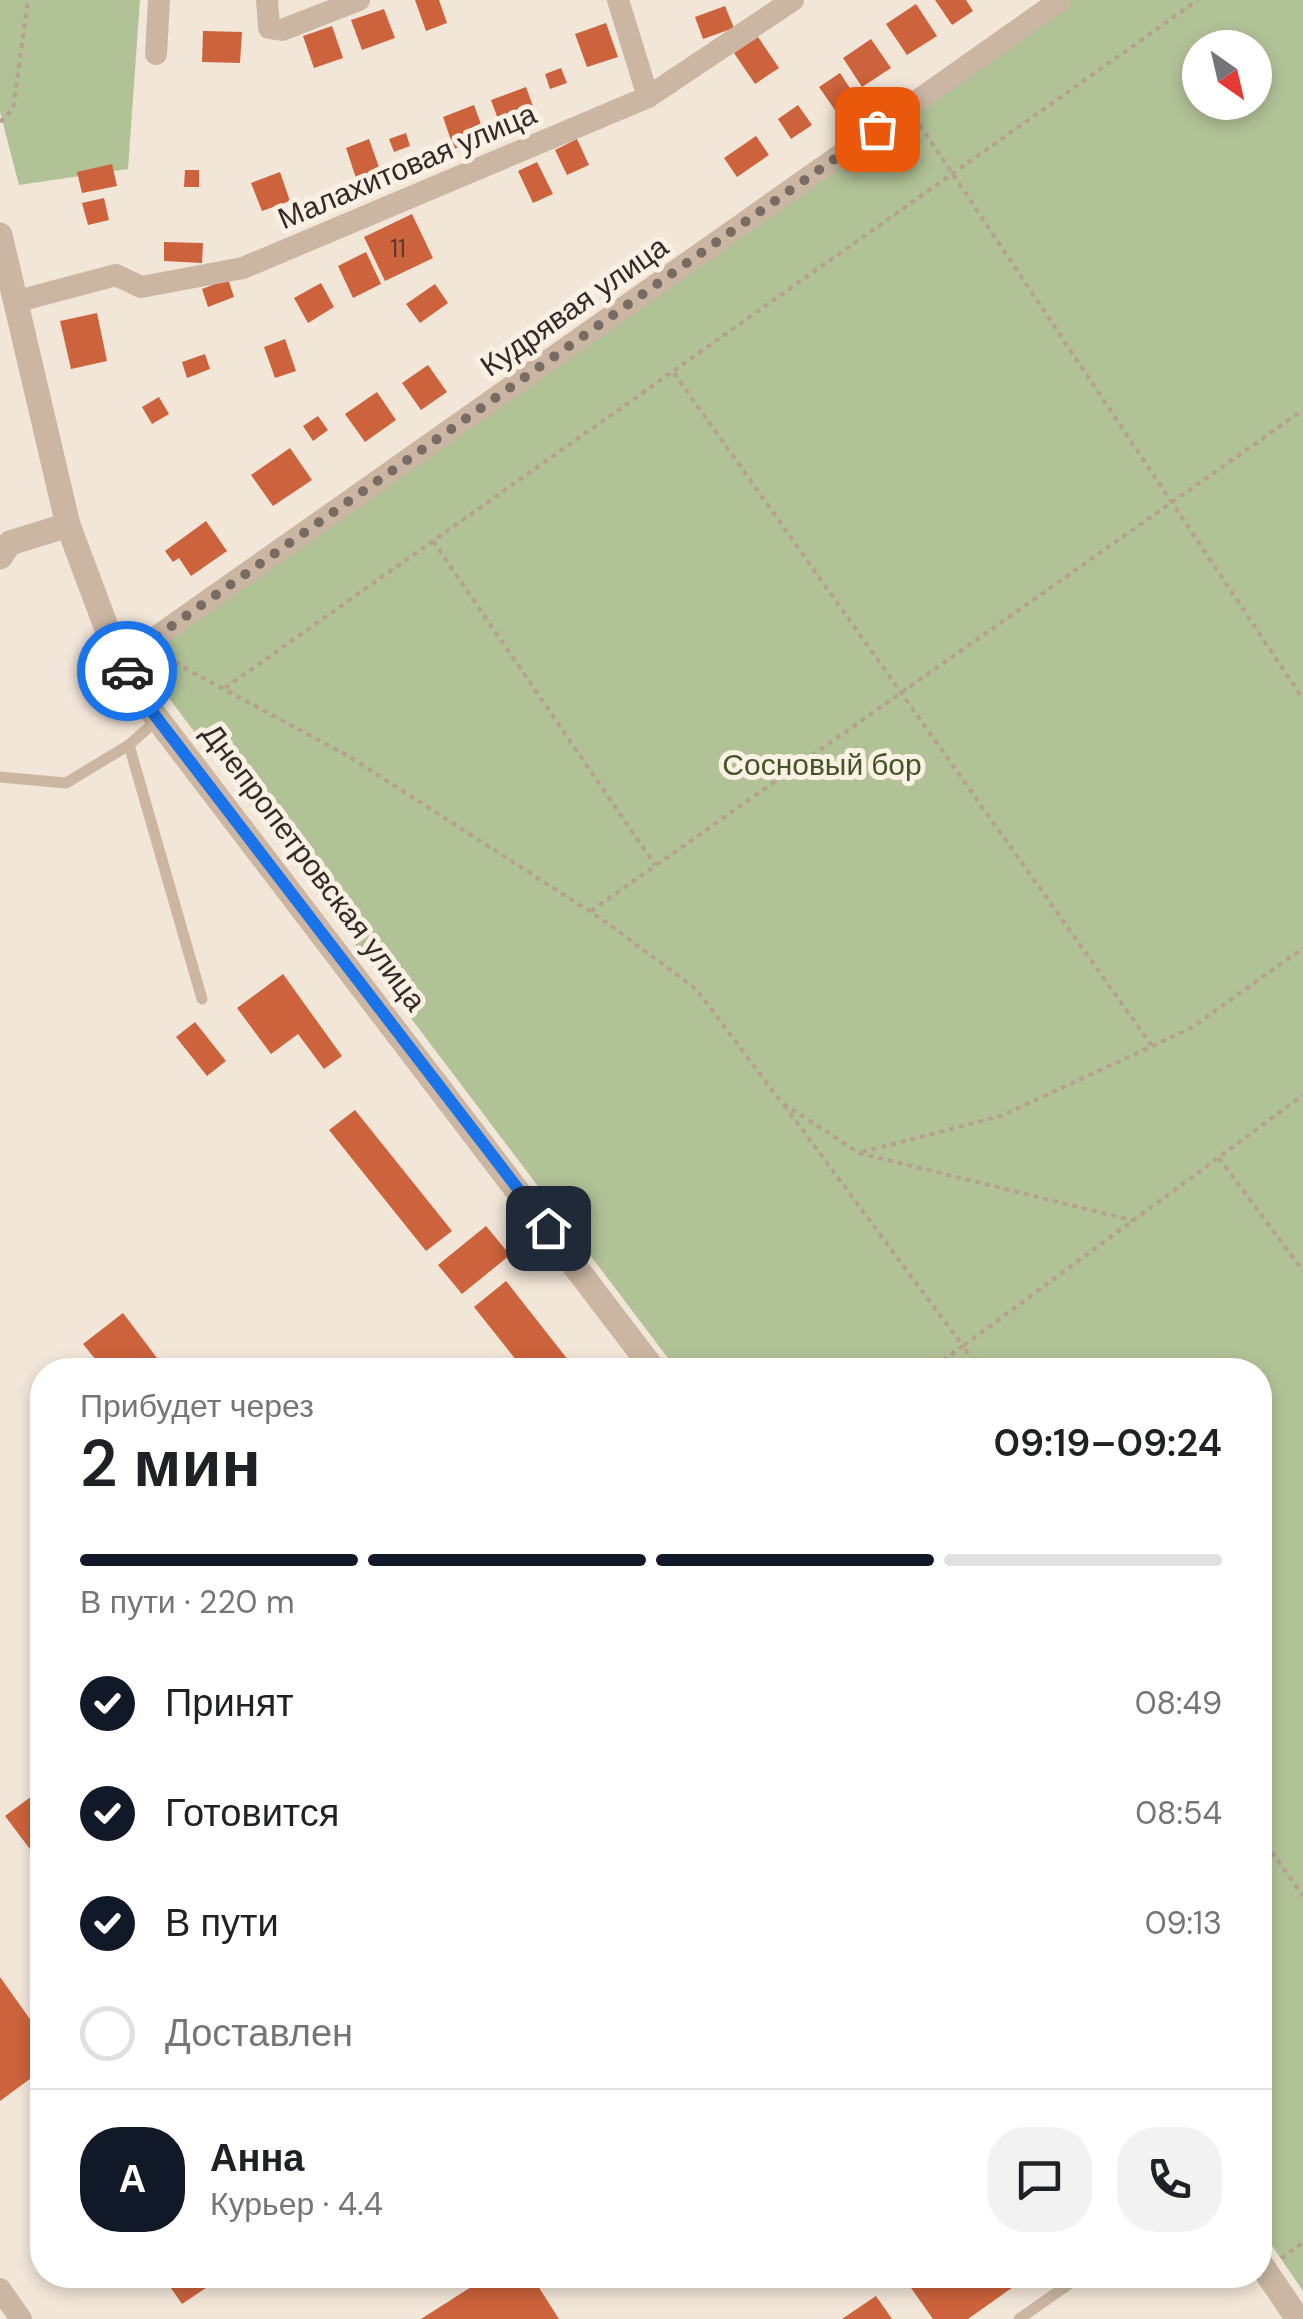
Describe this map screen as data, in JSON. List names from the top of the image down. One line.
{"streets":{"street":["Малахитовая улица","Кудрявая улица","Днепропетровская улица"]},"crossings":[["Малахитовая улица","Днепропетровская улица"],["Кудрявая улица","Днепропетровская улица"]],"parks":["Сосновый бор"],"house_numbers":["11"],"north":"bottom right","page":{"heading":["2 мин","Прибудет через","09:19–09:24"],"panel":["Анна","Курьер · 4.4"],"bar":"В пути · 220 m","list":[["Принят","08:49"],["Готовится","08:54"],["В пути","09:13"],"Доставлен"],"round":"А"}}
